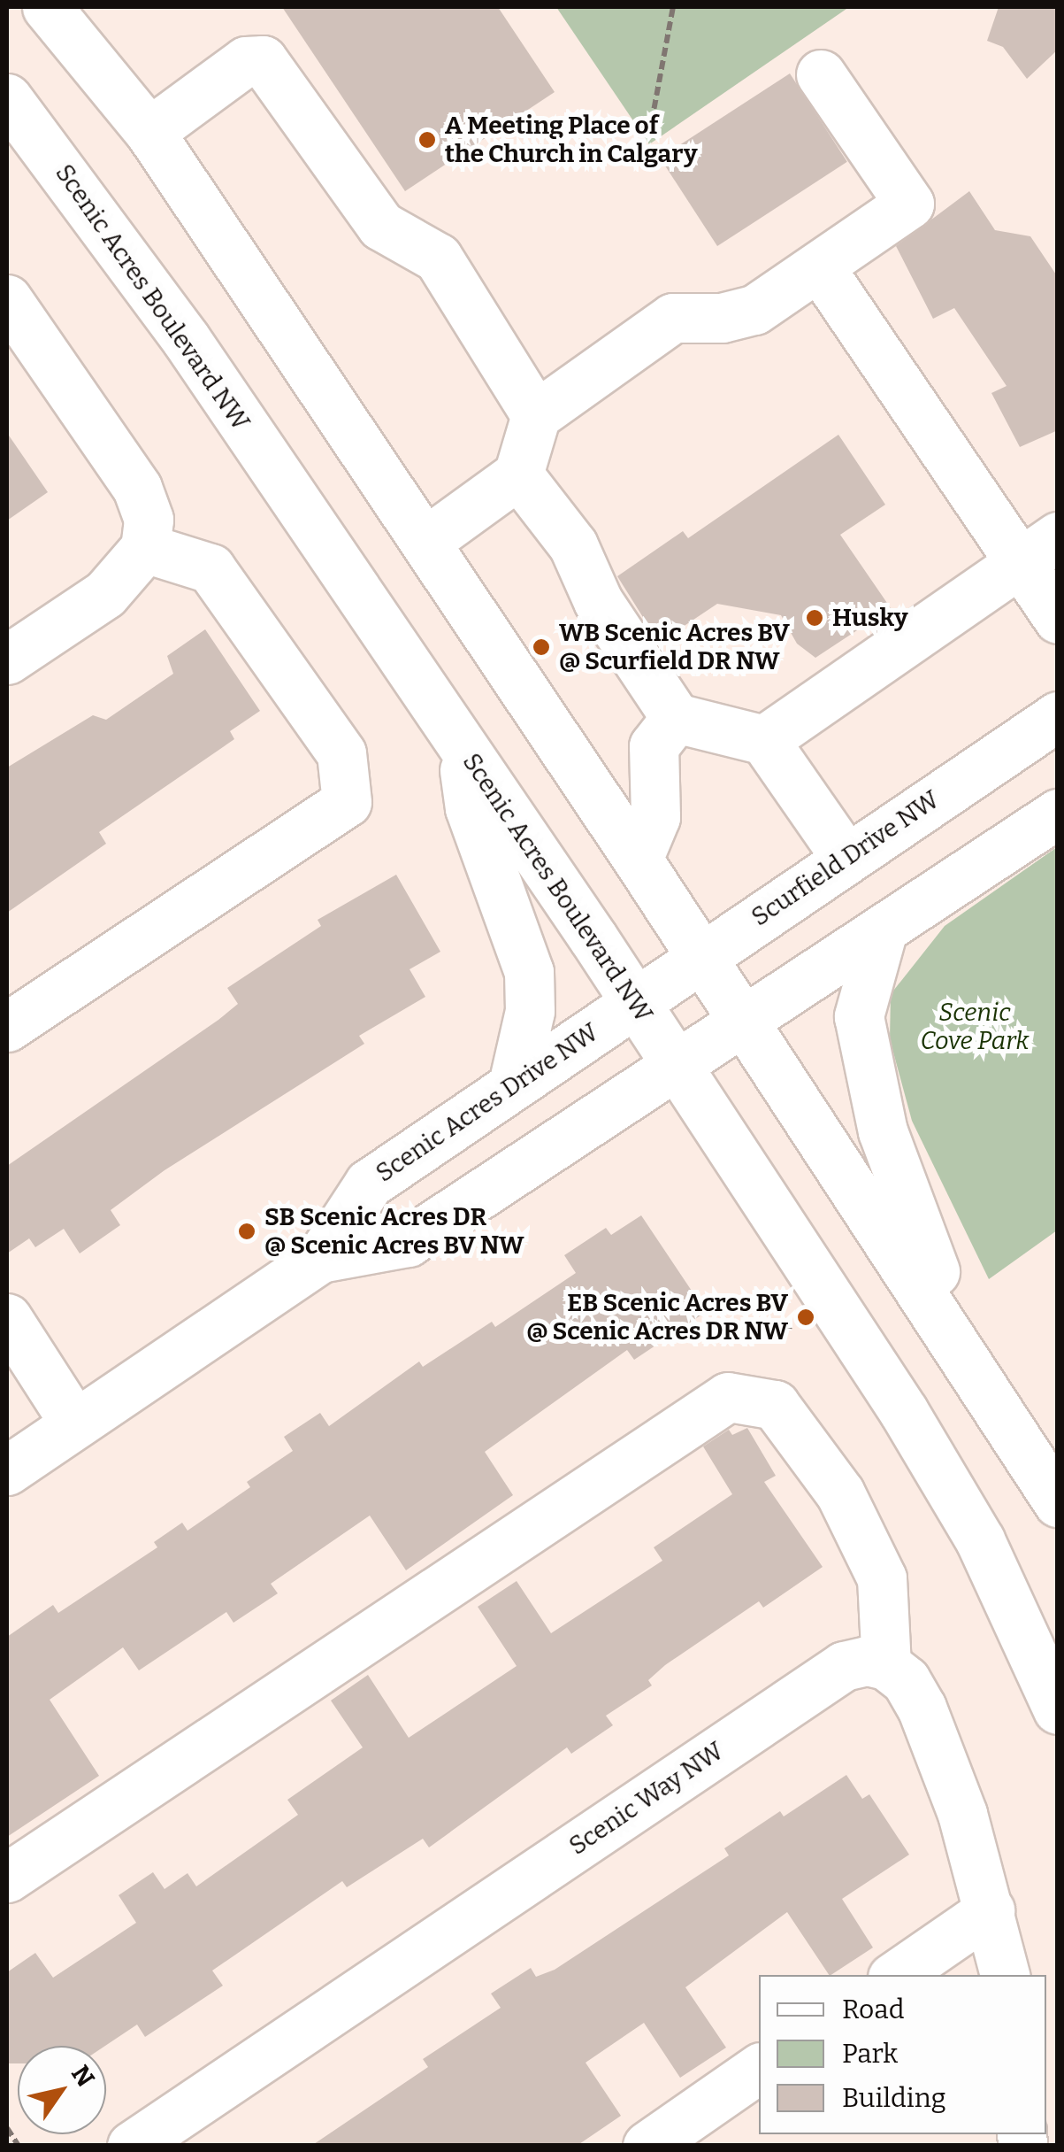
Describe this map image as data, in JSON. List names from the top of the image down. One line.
{"streets":{"street":["Scenic Acres Boulevard NW","Scurfield Drive NW","Scenic Acres Drive NW","Scenic Way NW"]},"crossings":[["Scenic Acres Boulevard NW","Scurfield Drive NW"],["Scenic Acres Boulevard NW","Scenic Acres Drive NW"],["Scurfield Drive NW","Scenic Acres Drive NW"]],"parks":["Scenic Cove Park"],"places":["A Meeting Place of the Church in Calgary","Husky","WB Scenic Acres BV @ Scurfield DR NW","SB Scenic Acres DR @ Scenic Acres BV NW","EB Scenic Acres BV @ Scenic Acres DR NW"],"legend":["Road","Park","Building"],"north":"top right"}
